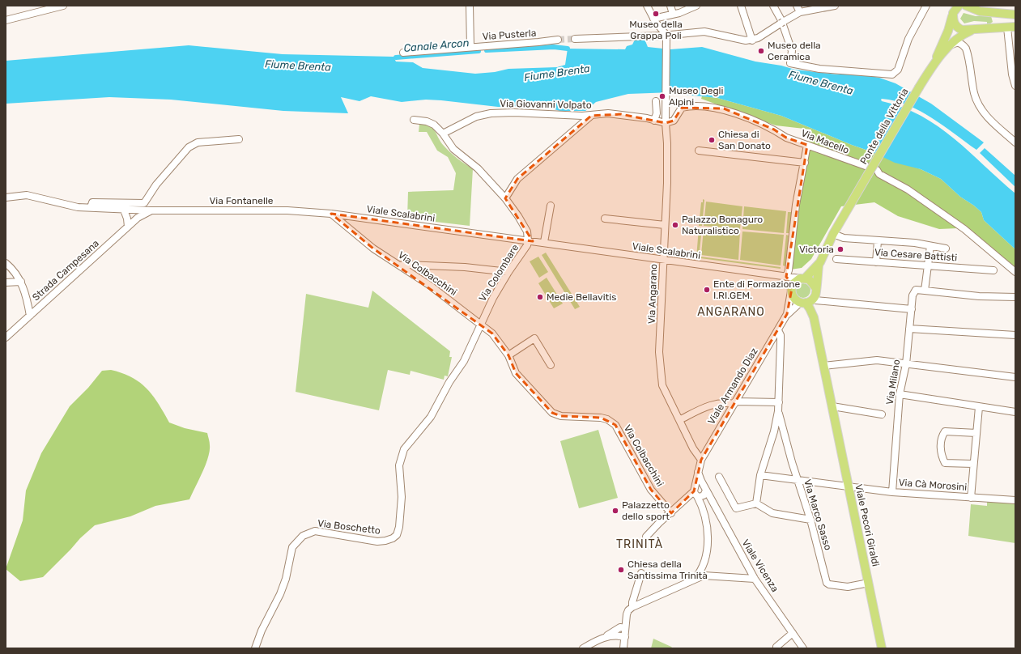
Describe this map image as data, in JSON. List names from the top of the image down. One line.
{"streets":{"main road":["Ponte della Vittoria","Viale Armando Diaz","Viale Pecori Giraldi"],"street":["Via Pusterla","Via Giovanni Volpato","Via Macello","Via Fontanelle","Viale Scalabrini","Via Cesare Battisti","Strada Campesana","Via Colombare","Via Colbacchini","Via Angarano","Via Milano","Via Cà Morosini","Via Marco Sasso","Via Boschetto","Viale Vicenza"]},"crossings":[["Via Giovanni Volpato","Via Macello"],["Via Giovanni Volpato","Via Colombare"],["Via Giovanni Volpato","Via Angarano"],["Via Macello","Via Angarano"],["Via Fontanelle","Viale Scalabrini"],["Via Fontanelle","Strada Campesana"],["Via Fontanelle","Via Colbacchini"],["Viale Scalabrini","Via Colombare"],["Viale Scalabrini","Via Colbacchini"],["Viale Scalabrini","Via Angarano"],["Viale Scalabrini","Viale Armando Diaz"],["Viale Scalabrini","Viale Pecori Giraldi"],["Via Colombare","Via Colbacchini"],["Via Colombare","Via Boschetto"],["Via Colbacchini","Via Boschetto"],["Via Angarano","Viale Armando Diaz"],["Via Milano","Via Cà Morosini"],["Viale Armando Diaz","Viale Pecori Giraldi"],["Via Cà Morosini","Via Marco Sasso"],["Via Cà Morosini","Viale Pecori Giraldi"],["Via Marco Sasso","Viale Pecori Giraldi"]],"districts":["ANGARANO","TRINITÀ"],"water":["Canale Arcon","Fiume Brenta"],"places":["Museo della Grappa Poli","Museo della Ceramica","Museo Degli Alpini","Chiesa di San Donato","Palazzo Bonaguro Naturalistico","Victoria","Ente di Formazione I.RI.GEM.","Medie Bellavitis","Palazzetto dello sport","Chiesa della Santissima Trinità"]}
